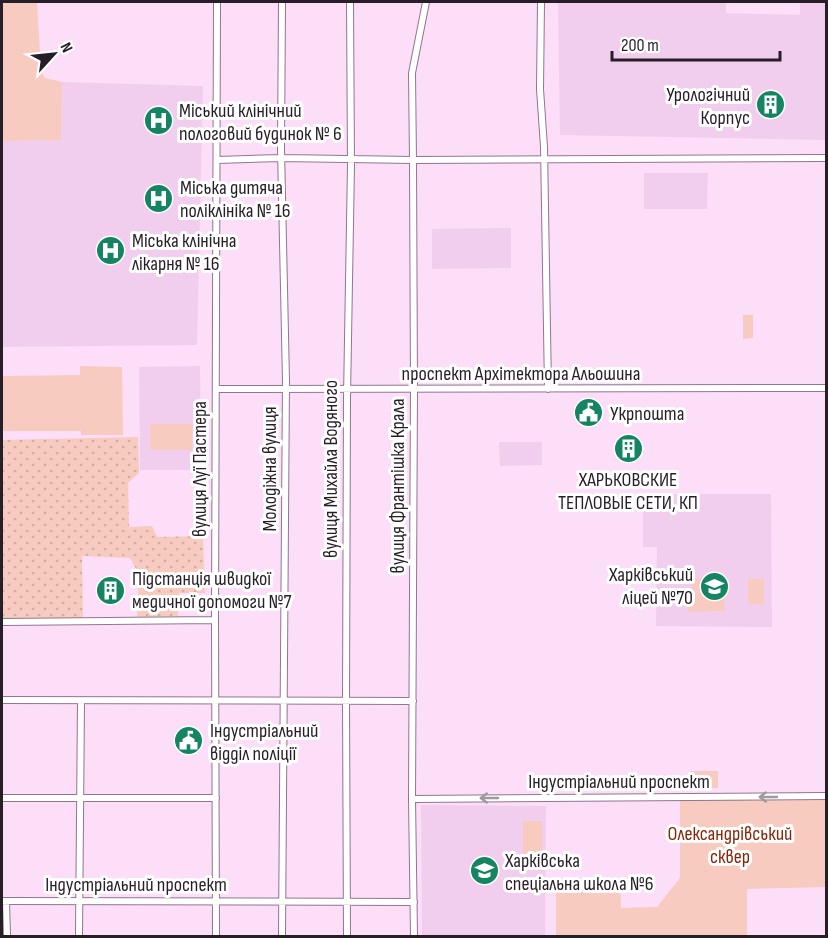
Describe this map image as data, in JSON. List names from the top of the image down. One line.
{"streets":{"street":["проспект Архітектора Альошина","вулиця Луї Пастера","Молодіжна вулиця","вулиця Михайла Водяного","вулиця Франтішка Крала","Індустріальний проспект"]},"crossings":[["проспект Архітектора Альошина","вулиця Луї Пастера"],["проспект Архітектора Альошина","Молодіжна вулиця"],["проспект Архітектора Альошина","вулиця Михайла Водяного"],["проспект Архітектора Альошина","вулиця Франтішка Крала"],["вулиця Луї Пастера","Індустріальний проспект"],["Молодіжна вулиця","Індустріальний проспект"],["вулиця Михайла Водяного","Індустріальний проспект"],["вулиця Франтішка Крала","Індустріальний проспект"]],"one_way":["Індустріальний проспект"],"parks":["Олександрівський сквер"],"places":{"building":["Урологічний Корпус","ХАРЬКОВСКИЕ ТЕПЛОВЫЕ СЕТИ, КП","Підстанція швидкої медичної допомоги №7"],"hospital":["Міський клінічний пологовий будинок № 6","Міська дитяча поліклініка № 16","Міська клінічна лікарня № 16"],"public building":["Укрпошта","Індустріальний відділ поліції"],"school or university":["Харківський ліцей №70","Харківська спеціальна школа №6"]},"scale_bar":"200 m","north":"top right"}
